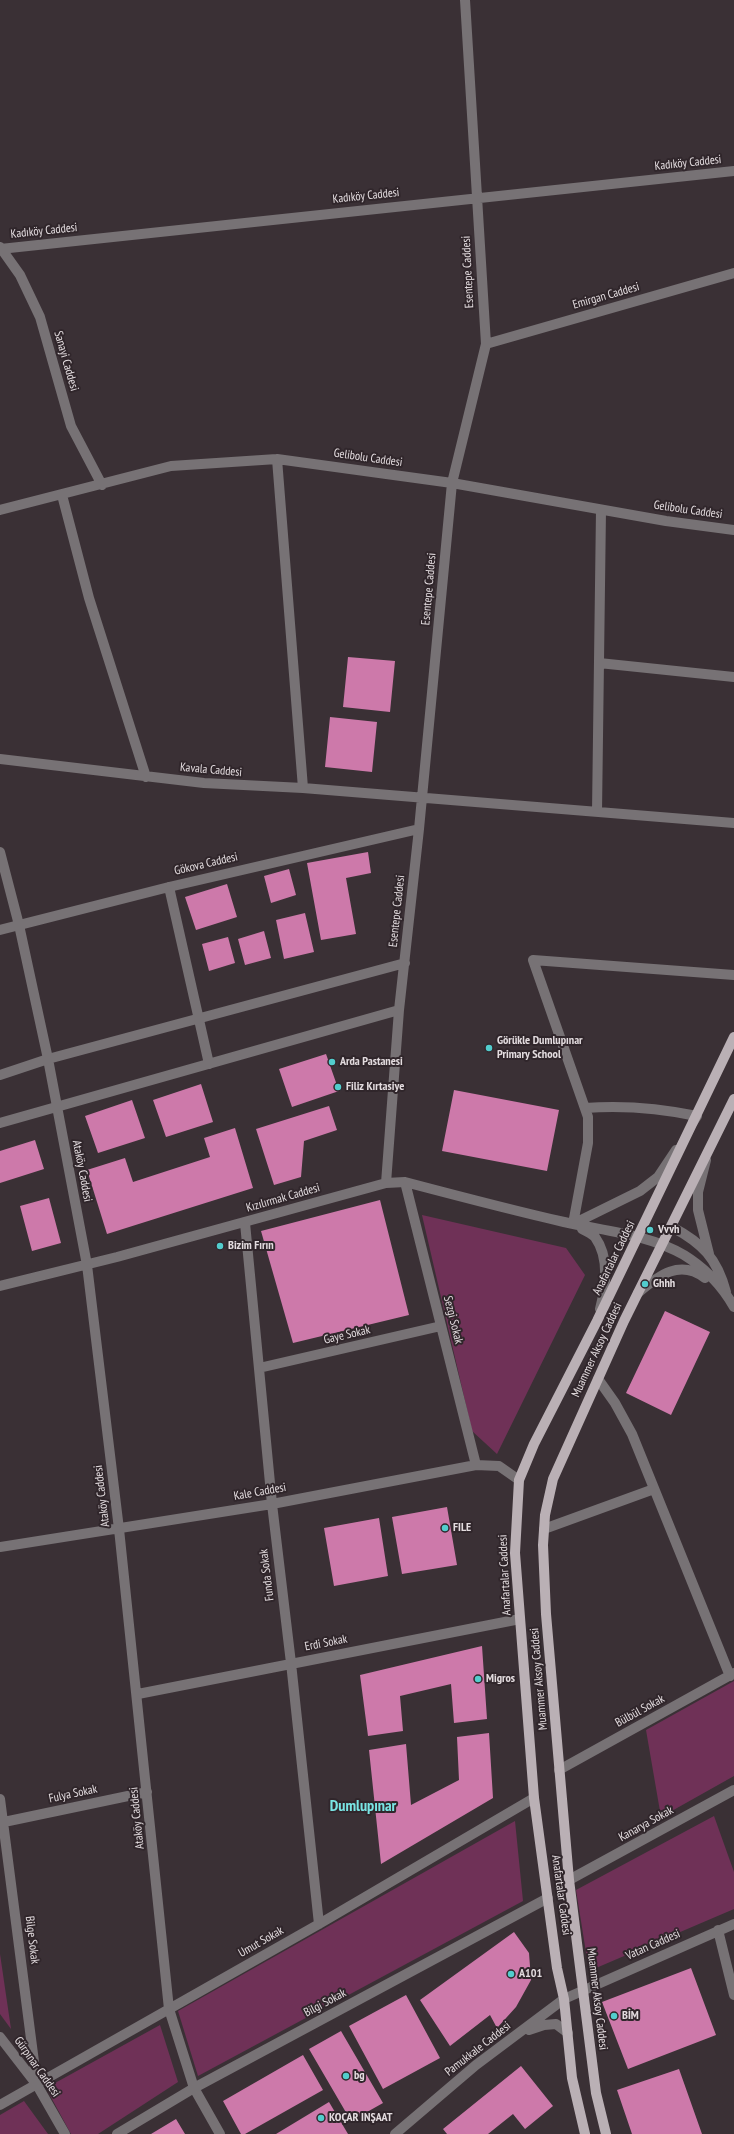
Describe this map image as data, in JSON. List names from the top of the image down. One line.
{"streets":{"main road":["Anafartalar Caddesi","Muammer Aksoy Caddesi"],"street":["Kadıköy Caddesi","Esentepe Caddesi","Emirgan Caddesi","Sanayi Caddesi","Gelibolu Caddesi","Kavala Caddesi","Gökova Caddesi","Ataköy Caddesi","Kızılırmak Caddesi","Sezgi Sokak","Gaye Sokak","Kale Caddesi","Funda Sokak","Erdi Sokak","Bülbül Sokak","Fulya Sokak","Kanarya Sokak","Bilge Sokak","Umut Sokak","Vatan Caddesi","Bilgi Sokak","Pamukkale Caddesi","Gürpınar Caddesi"]},"crossings":[["Kadıköy Caddesi","Esentepe Caddesi"],["Kadıköy Caddesi","Sanayi Caddesi"],["Esentepe Caddesi","Emirgan Caddesi"],["Esentepe Caddesi","Gelibolu Caddesi"],["Esentepe Caddesi","Kavala Caddesi"],["Esentepe Caddesi","Gökova Caddesi"],["Esentepe Caddesi","Kızılırmak Caddesi"],["Sanayi Caddesi","Gelibolu Caddesi"],["Gökova Caddesi","Ataköy Caddesi"],["Ataköy Caddesi","Kızılırmak Caddesi"],["Ataköy Caddesi","Kale Caddesi"],["Ataköy Caddesi","Erdi Sokak"],["Ataköy Caddesi","Fulya Sokak"],["Ataköy Caddesi","Umut Sokak"],["Ataköy Caddesi","Bilgi Sokak"],["Kızılırmak Caddesi","Sezgi Sokak"],["Kızılırmak Caddesi","Funda Sokak"],["Anafartalar Caddesi","Kale Caddesi"],["Anafartalar Caddesi","Erdi Sokak"],["Anafartalar Caddesi","Umut Sokak"],["Anafartalar Caddesi","Bilgi Sokak"],["Anafartalar Caddesi","Pamukkale Caddesi"],["Sezgi Sokak","Gaye Sokak"],["Sezgi Sokak","Kale Caddesi"],["Gaye Sokak","Funda Sokak"],["Muammer Aksoy Caddesi","Bülbül Sokak"],["Muammer Aksoy Caddesi","Kanarya Sokak"],["Muammer Aksoy Caddesi","Vatan Caddesi"],["Muammer Aksoy Caddesi","Pamukkale Caddesi"],["Kale Caddesi","Funda Sokak"],["Funda Sokak","Erdi Sokak"],["Funda Sokak","Umut Sokak"],["Fulya Sokak","Bilge Sokak"],["Bilge Sokak","Umut Sokak"],["Bilge Sokak","Gürpınar Caddesi"],["Umut Sokak","Gürpınar Caddesi"],["Vatan Caddesi","Pamukkale Caddesi"]],"districts":["Dumlupınar"],"places":["Görükle Dumlupınar Primary School","Arda Pastanesi","Filiz Kırtasiye","Vvvh","Bizim Fırın","Ghhh","FILE","Migros","A101","BİM","bg","KOÇAR INŞAAT"]}
